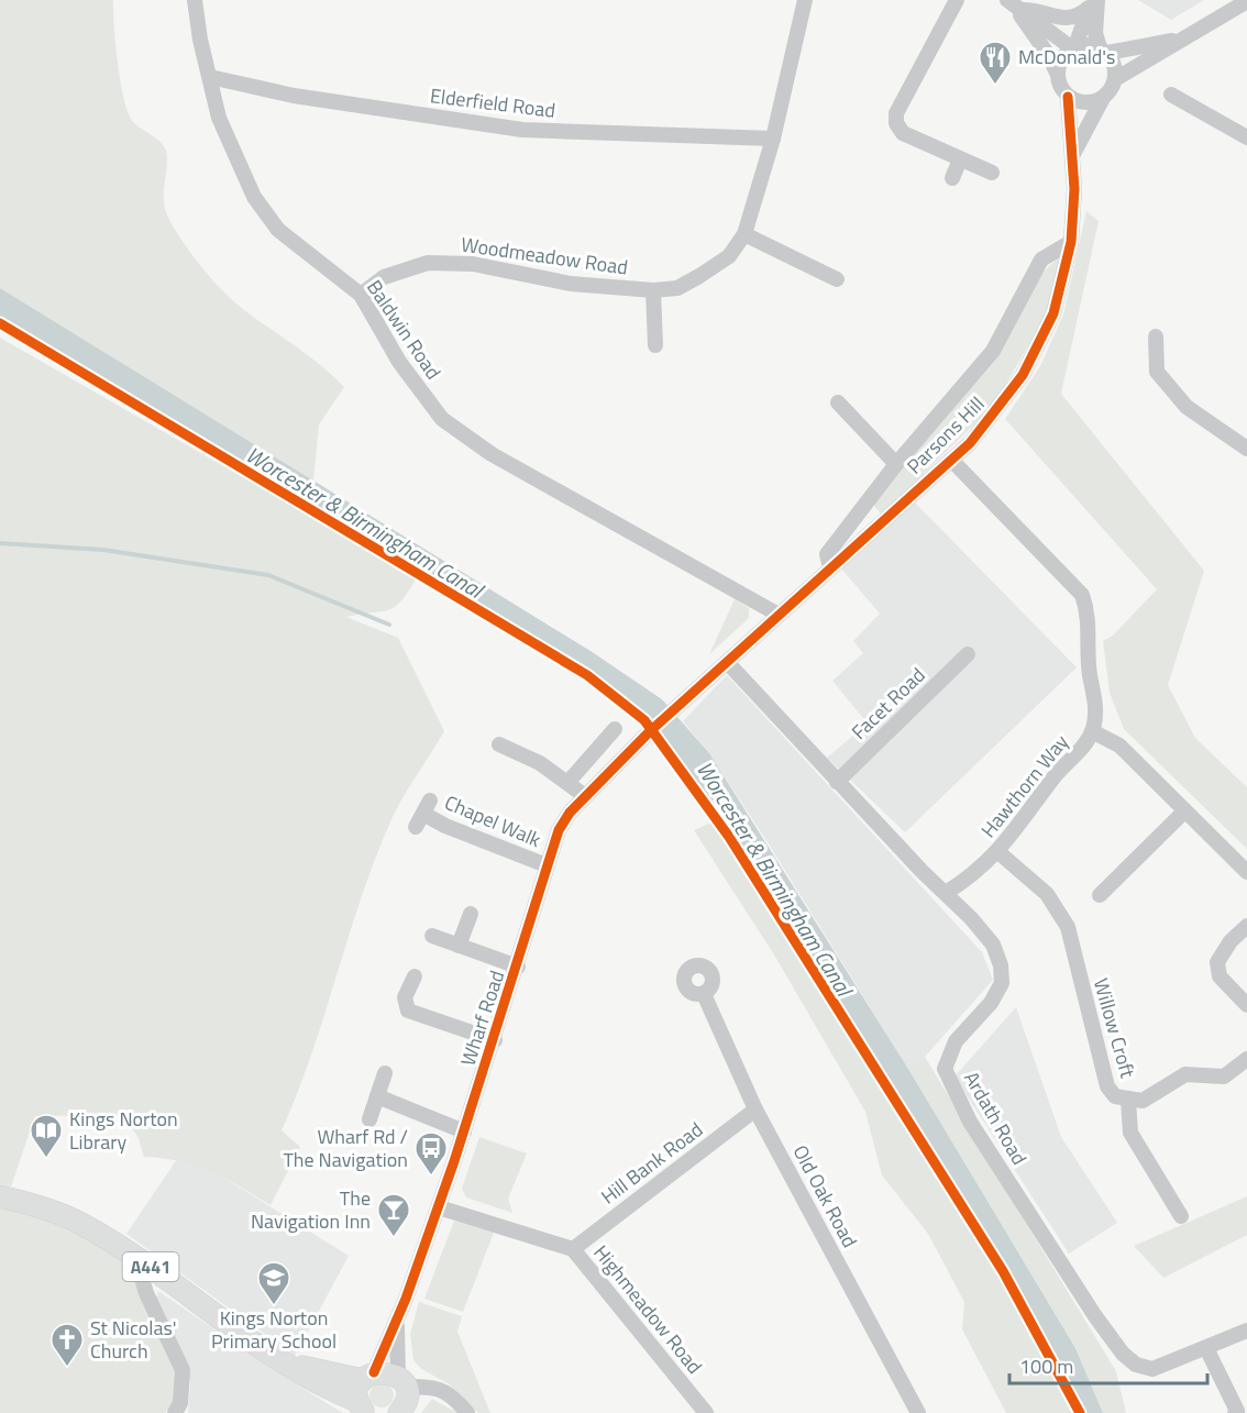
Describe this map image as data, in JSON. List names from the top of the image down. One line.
{"streets":{"highway":["A441"],"street":["Elderfield Road","Woodmeadow Road","Baldwin Road","Parsons Hill","Facet Road","Hawthorn Way","Chapel Walk","Wharf Road","Willow Croft","Ardath Road","Hill Bank Road","Old Oak Road","Highmeadow Road"]},"crossings":[["Elderfield Road","Woodmeadow Road"],["Elderfield Road","Baldwin Road"],["Woodmeadow Road","Baldwin Road"],["Baldwin Road","Parsons Hill"],["Parsons Hill","Hawthorn Way"],["Parsons Hill","Wharf Road"],["Parsons Hill","Ardath Road"],["Facet Road","Ardath Road"],["Hawthorn Way","Willow Croft"],["Hawthorn Way","Ardath Road"],["Chapel Walk","Wharf Road"],["Wharf Road","A441"],["Wharf Road","Highmeadow Road"],["Hill Bank Road","Old Oak Road"],["Hill Bank Road","Highmeadow Road"]],"water":["Worcester & Birmingham Canal"],"places":{"restaurant":["McDonald's"],"library":["Kings Norton Library"],"bus stop":["Wharf Rd / The Navigation"],"bar":["The Navigation Inn"],"school or university":["Kings Norton Primary School"],"church":["St Nicolas' Church"]},"scale_bar":"100 m"}
